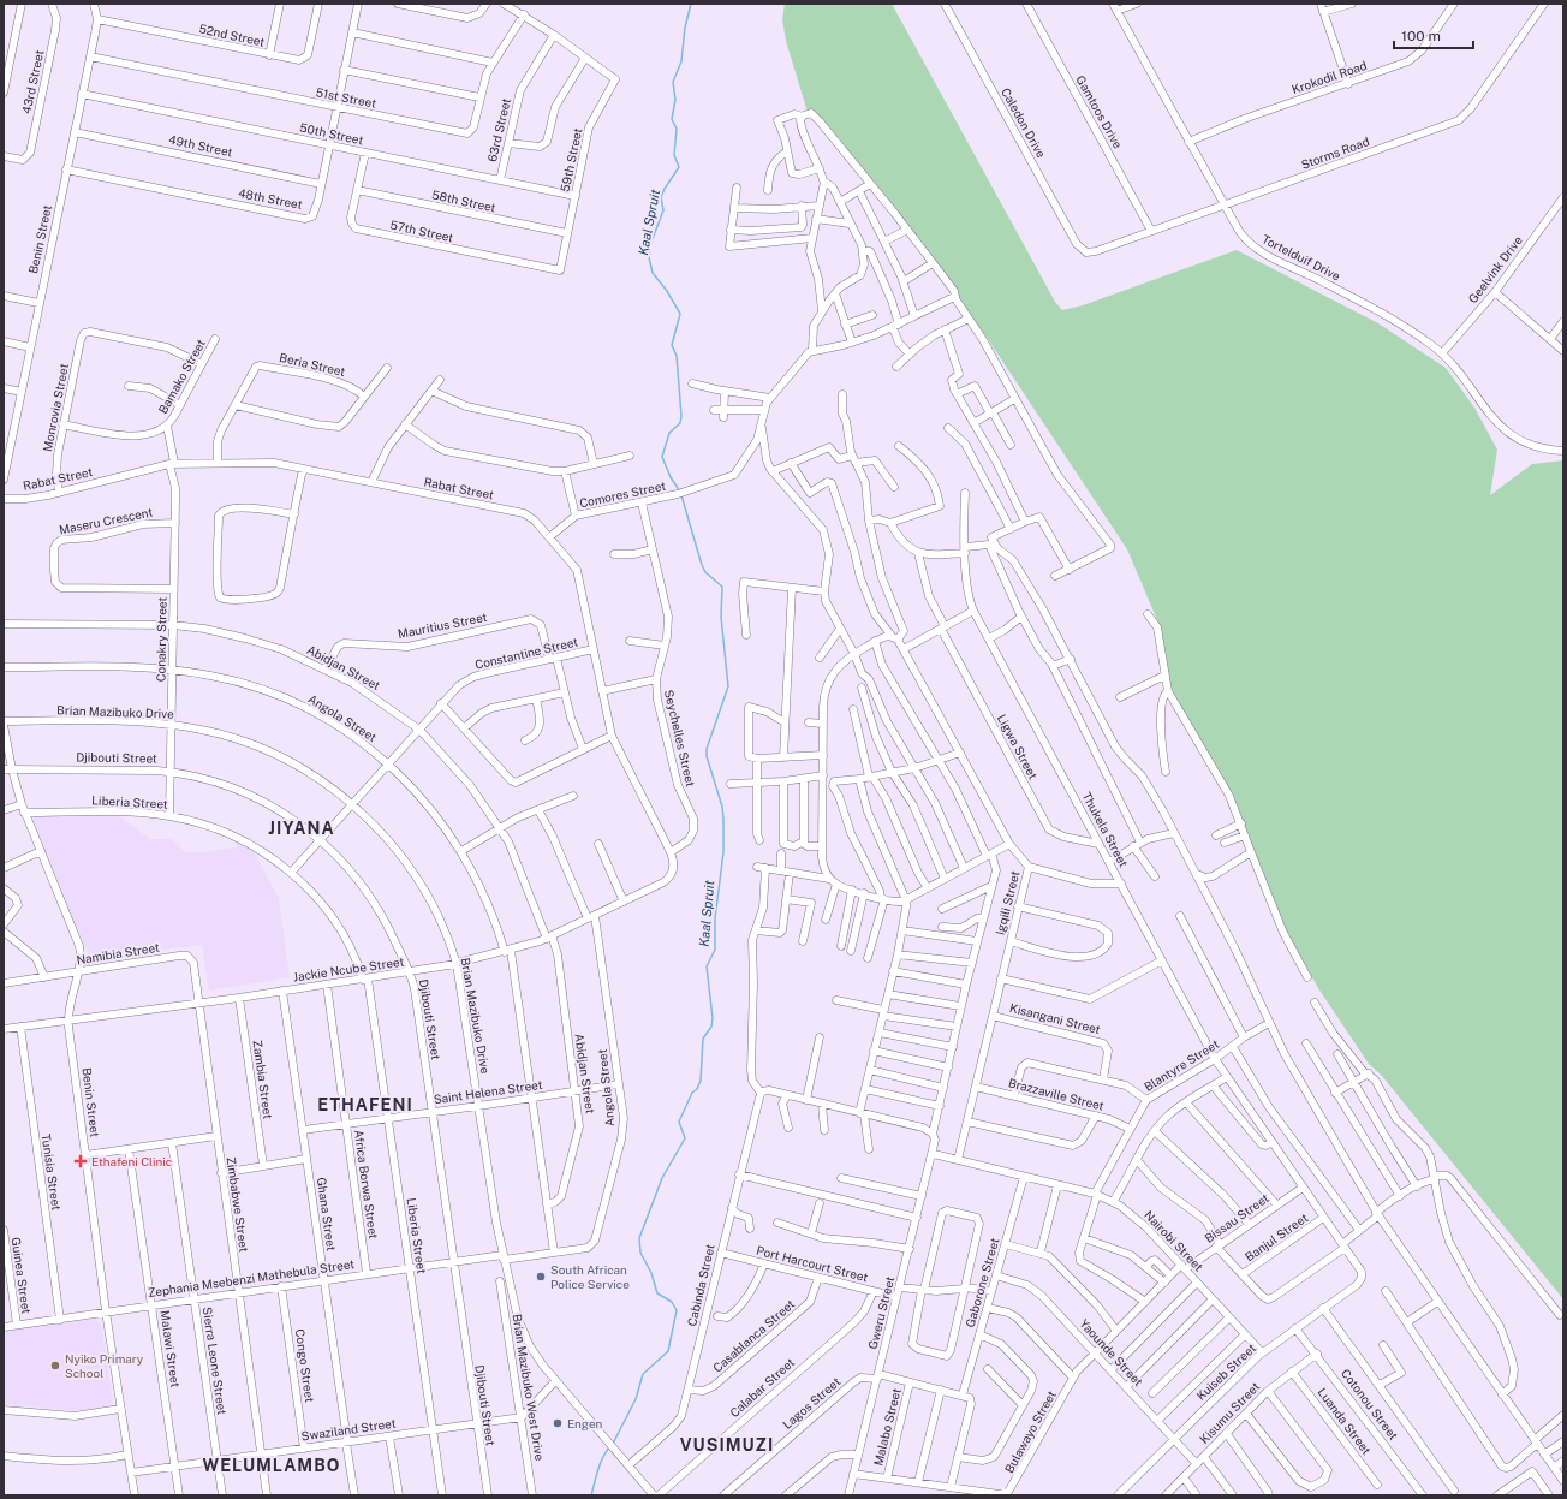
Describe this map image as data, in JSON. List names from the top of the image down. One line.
{"streets":{"street":["52nd Street","Krokodil Road","43rd Street","51st Street","Gamtoos Drive","Caledon Drive","63rd Street","50th Street","49th Street","Storms Road","59th Street","48th Street","58th Street","57th Street","Benin Street","Tortelduif Drive","Geelvink Drive","Beria Street","Bamako Street","Monrovia Street","Rabat Street","Comores Street","Maseru Crescent","Mauritius Street","Conakry Street","Constantine Street","Abidjan Street","Brian Mazibuko Drive","Angola Street","Seychelles Street","Ligwa Street","Djibouti Street","Liberia Street","Thukela Street","Igqili Street","Namibia Street","Jackie Ncube Street","Kisangani Street","Blantyre Street","Zambia Street","Saint Helena Street","Brazzaville Street","Tunisia Street","Africa Borwa Street","Zimbabwe Street","Ghana Street","Bissau Street","Banjul Street","Nairobi Street","Port Harcourt Street","Guinea Street","Zephania Msebenzi Mathebula Street","Gaborone Street","Cabinda Street","Gweru Street","Casablanca Street","Malawi Street","Yaounde Street","Sierra Leone Street","Congo Street","Kuiseb Street","Brian Mazibuko West Drive","Calabar Street","Lagos Street","Cotonou Street","Kisumu Street","Luanda Street","Malabo Street","Swaziland Street","Bulawayo Street"]},"crossings":[["52nd Street","Benin Street"],["Krokodil Road","Tortelduif Drive"],["51st Street","59th Street"],["51st Street","48th Street"],["51st Street","Benin Street"],["Gamtoos Drive","Storms Road"],["Caledon Drive","Storms Road"],["63rd Street","50th Street"],["63rd Street","59th Street"],["50th Street","59th Street"],["50th Street","48th Street"],["50th Street","57th Street"],["50th Street","Benin Street"],["49th Street","48th Street"],["49th Street","Benin Street"],["Storms Road","Tortelduif Drive"],["59th Street","58th Street"],["59th Street","57th Street"],["48th Street","Benin Street"],["58th Street","57th Street"],["Benin Street","Brian Mazibuko Drive"],["Benin Street","Djibouti Street"],["Benin Street","Liberia Street"],["Benin Street","Namibia Street"],["Benin Street","Jackie Ncube Street"],["Benin Street","Zephania Msebenzi Mathebula Street"],["Benin Street","Swaziland Street"],["Tortelduif Drive","Geelvink Drive"],["Bamako Street","Monrovia Street"],["Bamako Street","Rabat Street"],["Bamako Street","Conakry Street"],["Monrovia Street","Rabat Street"],["Rabat Street","Comores Street"],["Rabat Street","Conakry Street"],["Rabat Street","Constantine Street"],["Rabat Street","Seychelles Street"],["Rabat Street","Jackie Ncube Street"],["Comores Street","Seychelles Street"],["Maseru Crescent","Conakry Street"],["Mauritius Street","Constantine Street"],["Mauritius Street","Abidjan Street"],["Conakry Street","Abidjan Street"],["Conakry Street","Brian Mazibuko Drive"],["Conakry Street","Angola Street"],["Conakry Street","Djibouti Street"],["Conakry Street","Liberia Street"],["Constantine Street","Abidjan Street"],["Constantine Street","Brian Mazibuko Drive"],["Constantine Street","Angola Street"],["Constantine Street","Djibouti Street"],["Constantine Street","Liberia Street"],["Abidjan Street","Angola Street"],["Abidjan Street","Jackie Ncube Street"],["Abidjan Street","Saint Helena Street"],["Brian Mazibuko Drive","Angola Street"],["Brian Mazibuko Drive","Jackie Ncube Street"],["Brian Mazibuko Drive","Saint Helena Street"],["Brian Mazibuko Drive","Zephania Msebenzi Mathebula Street"],["Brian Mazibuko Drive","Cabinda Street"],["Angola Street","Jackie Ncube Street"],["Angola Street","Saint Helena Street"],["Angola Street","Zephania Msebenzi Mathebula Street"],["Ligwa Street","Thukela Street"],["Djibouti Street","Jackie Ncube Street"],["Djibouti Street","Saint Helena Street"],["Djibouti Street","Zephania Msebenzi Mathebula Street"],["Djibouti Street","Swaziland Street"],["Liberia Street","Jackie Ncube Street"],["Liberia Street","Saint Helena Street"],["Liberia Street","Zephania Msebenzi Mathebula Street"],["Liberia Street","Swaziland Street"],["Thukela Street","Blantyre Street"],["Thukela Street","Bissau Street"],["Thukela Street","Banjul Street"],["Thukela Street","Kuiseb Street"],["Igqili Street","Kisangani Street"],["Igqili Street","Brazzaville Street"],["Igqili Street","Nairobi Street"],["Namibia Street","Jackie Ncube Street"],["Namibia Street","Zimbabwe Street"],["Jackie Ncube Street","Zambia Street"],["Jackie Ncube Street","Tunisia Street"],["Jackie Ncube Street","Africa Borwa Street"],["Jackie Ncube Street","Zimbabwe Street"],["Jackie Ncube Street","Ghana Street"],["Blantyre Street","Brazzaville Street"],["Blantyre Street","Bissau Street"],["Blantyre Street","Nairobi Street"],["Blantyre Street","Bulawayo Street"],["Saint Helena Street","Africa Borwa Street"],["Saint Helena Street","Ghana Street"],["Tunisia Street","Zephania Msebenzi Mathebula Street"],["Africa Borwa Street","Zephania Msebenzi Mathebula Street"],["Zimbabwe Street","Zephania Msebenzi Mathebula Street"],["Zimbabwe Street","Swaziland Street"],["Ghana Street","Zephania Msebenzi Mathebula Street"],["Ghana Street","Swaziland Street"],["Bissau Street","Nairobi Street"],["Bissau Street","Bulawayo Street"],["Nairobi Street","Gaborone Street"],["Nairobi Street","Gweru Street"],["Nairobi Street","Kuiseb Street"],["Port Harcourt Street","Cabinda Street"],["Port Harcourt Street","Gweru Street"],["Port Harcourt Street","Casablanca Street"],["Port Harcourt Street","Calabar Street"],["Guinea Street","Zephania Msebenzi Mathebula Street"],["Zephania Msebenzi Mathebula Street","Malawi Street"],["Zephania Msebenzi Mathebula Street","Sierra Leone Street"],["Zephania Msebenzi Mathebula Street","Congo Street"],["Gaborone Street","Yaounde Street"],["Cabinda Street","Casablanca Street"],["Gweru Street","Lagos Street"],["Gweru Street","Bulawayo Street"],["Malawi Street","Swaziland Street"],["Yaounde Street","Kuiseb Street"],["Yaounde Street","Kisumu Street"],["Yaounde Street","Bulawayo Street"],["Sierra Leone Street","Swaziland Street"],["Congo Street","Swaziland Street"],["Kuiseb Street","Cotonou Street"],["Brian Mazibuko West Drive","Swaziland Street"],["Cotonou Street","Kisumu Street"],["Kisumu Street","Luanda Street"],["Malabo Street","Bulawayo Street"]],"districts":["JIYANA","ETHAFENI","VUSIMUZI","WELUMLAMBO"],"water":["Kaal Spruit"],"places":{"health":["Ethafeni Clinic"],"other":["South African Police Service","Nyiko Primary School","Engen"]},"scale_bar":"100 m"}
